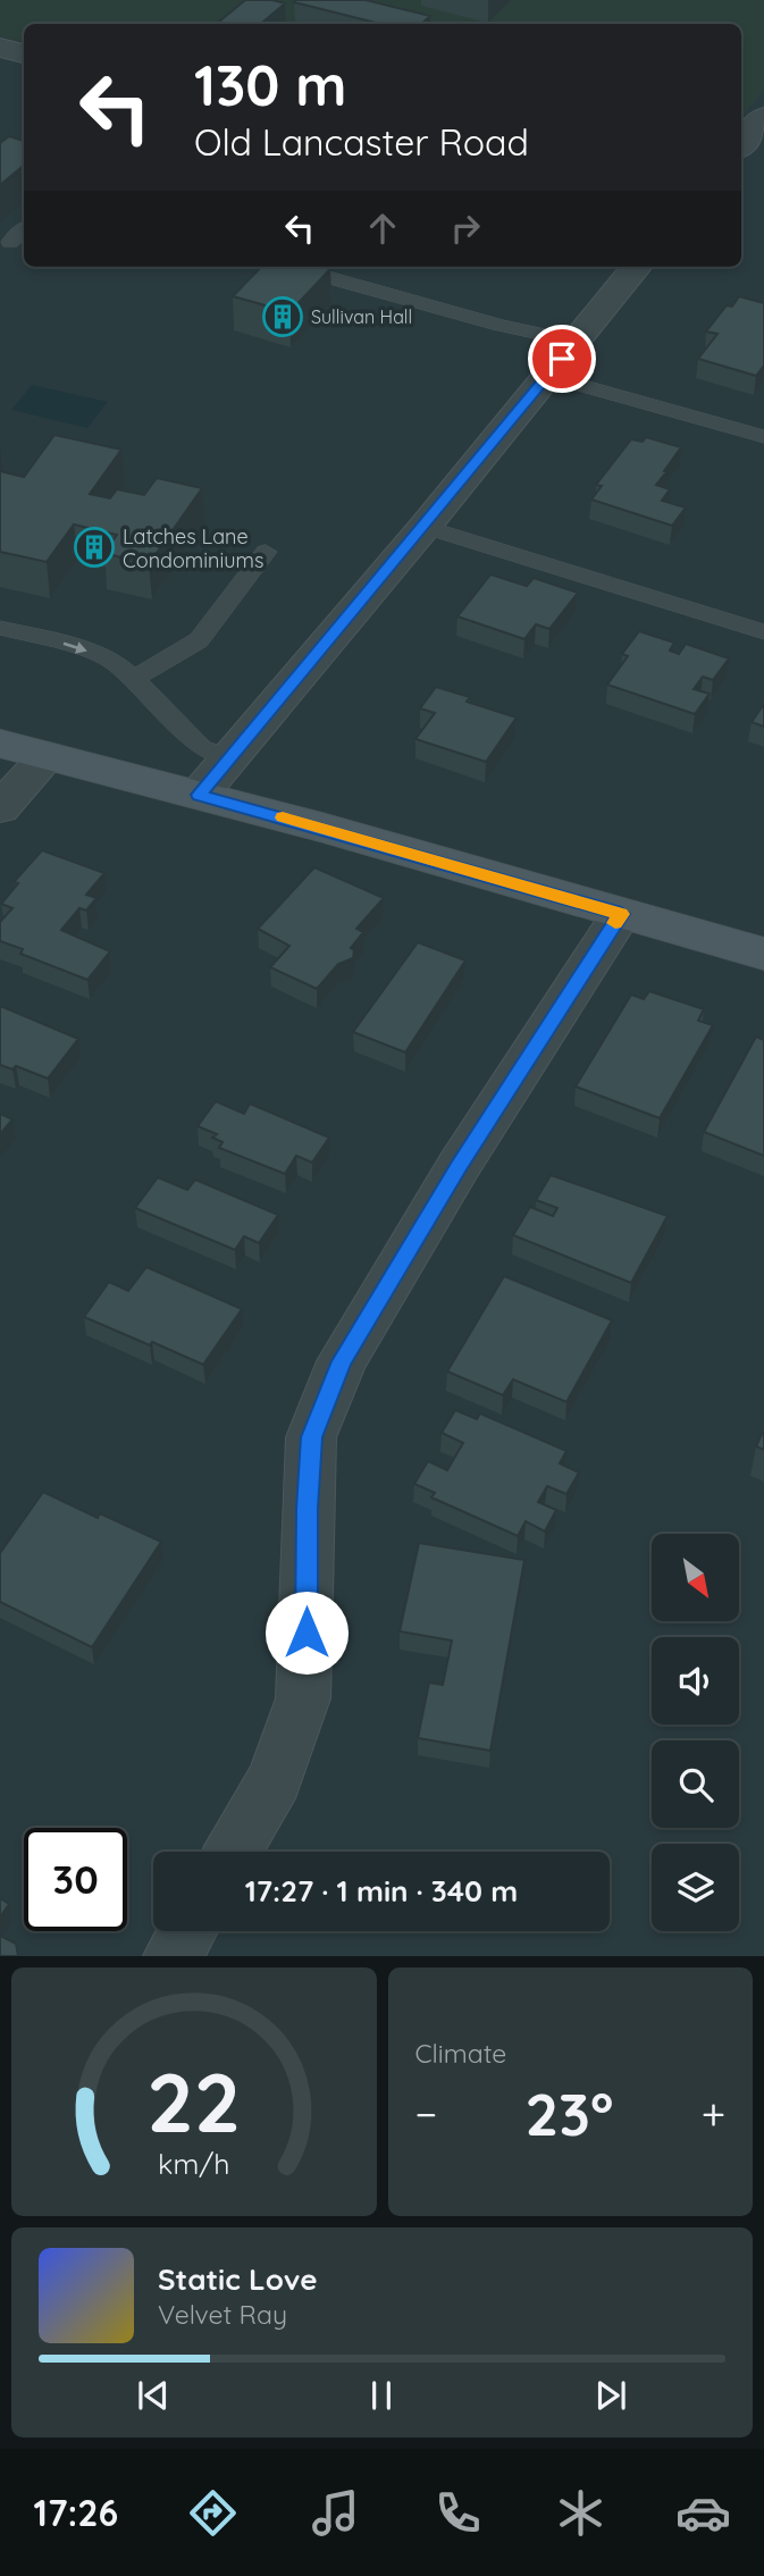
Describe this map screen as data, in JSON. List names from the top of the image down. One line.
{"places":{"building":["Sullivan Hall","Latches Lane Condominiums"]},"north":"bottom right","page":{"turn":["130 m","Old Lancaster Road"],"limit":"30","trip":"17:27 · 1 min · 340 m","tile":"Climate","heat":["−","23°","+"],"song":["Static Love","Velvet Ray"],"tabs":"17:26","gauge":["22","km/h"]}}
